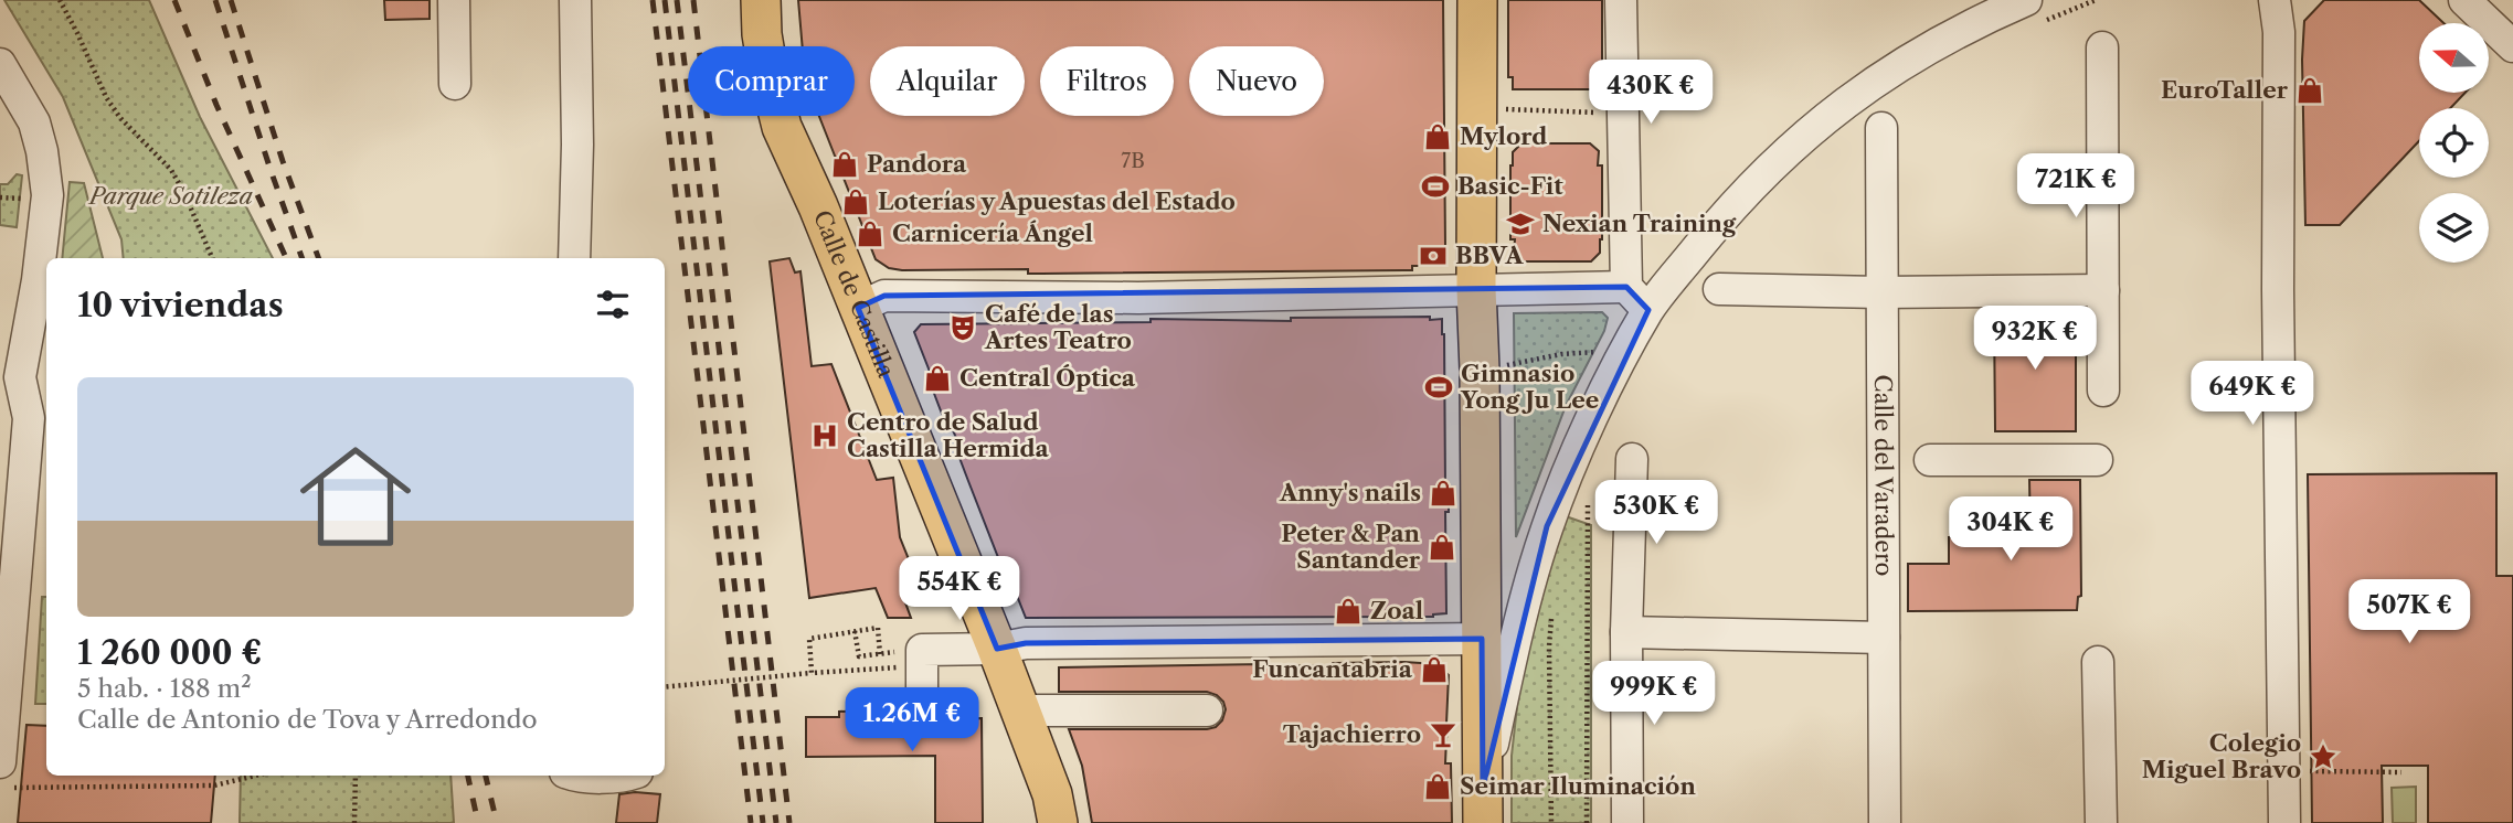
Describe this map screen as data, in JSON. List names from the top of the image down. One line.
{"streets":{"main road":["Calle de Castilla"],"street":["Calle del Varadero"]},"parks":["Parque Sotileza"],"places":{"shop":["EuroTaller","Mylord","Pandora","Loterías y Apuestas del Estado","Carnicería Ángel","Central Óptica","Anny's nails","Peter & Pan Santander","Zoal","Funcantabria","Seimar Iluminación"],"sports":["Basic-Fit","Gimnasio Yong Ju Lee"],"school or university":["Nexian Training"],"bank":["BBVA"],"theatre":["Café de las Artes Teatro"],"hospital":["Centro de Salud Castilla Hermida"],"bar":["Tajachierro"],"place":["Colegio Miguel Bravo"]},"house_numbers":["7B"],"north":"left","page":{"chip":["Comprar","Alquilar","Filtros","Nuevo"],"price":["430K €","721K €","932K €","649K €","530K €","304K €","554K €","507K €","999K €","1.26M €"],"heading":"10 viviendas","list":[{"name":"1 260 000 €","note":"5 hab. · 188 m² · Calle de Antonio de Tova y Arredondo"}]}}
